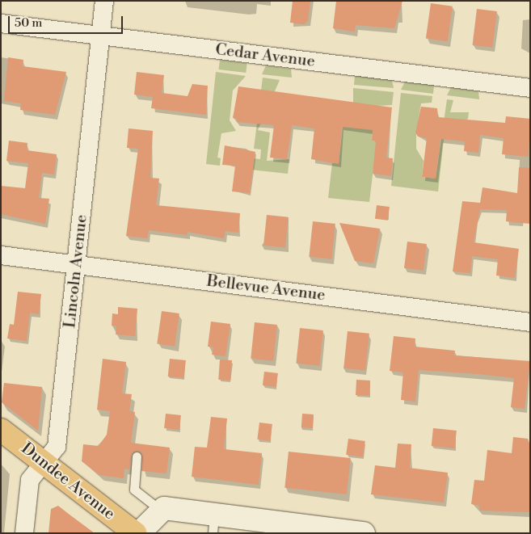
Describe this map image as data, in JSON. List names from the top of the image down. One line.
{"streets":{"main road":["Dundee Avenue"],"street":["Cedar Avenue","Lincoln Avenue","Bellevue Avenue"]},"crossings":[["Cedar Avenue","Lincoln Avenue"],["Lincoln Avenue","Bellevue Avenue"],["Lincoln Avenue","Dundee Avenue"]],"scale_bar":"50 m"}
